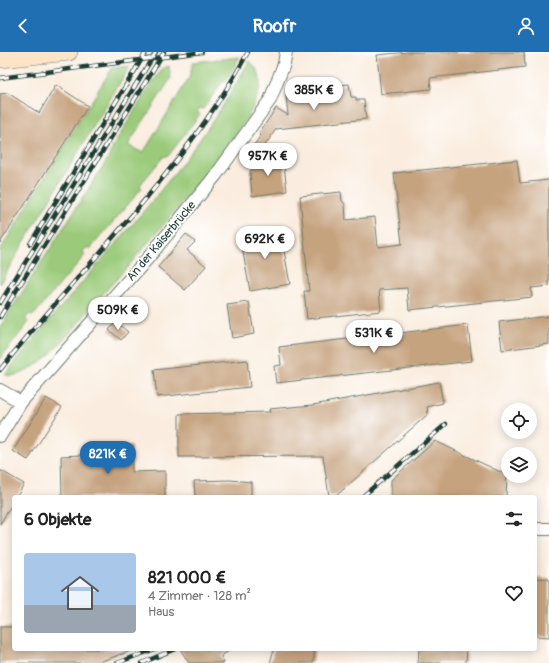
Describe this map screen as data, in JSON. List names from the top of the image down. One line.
{"streets":{"street":["An der Kaiserbrücke"]},"page":{"header":"Roofr","price":["385K €","957K €","692K €","509K €","531K €","821K €"],"heading":"6 Objekte","list":[{"name":"821 000 €","note":"4 Zimmer · 128 m² · Haus"}]}}
